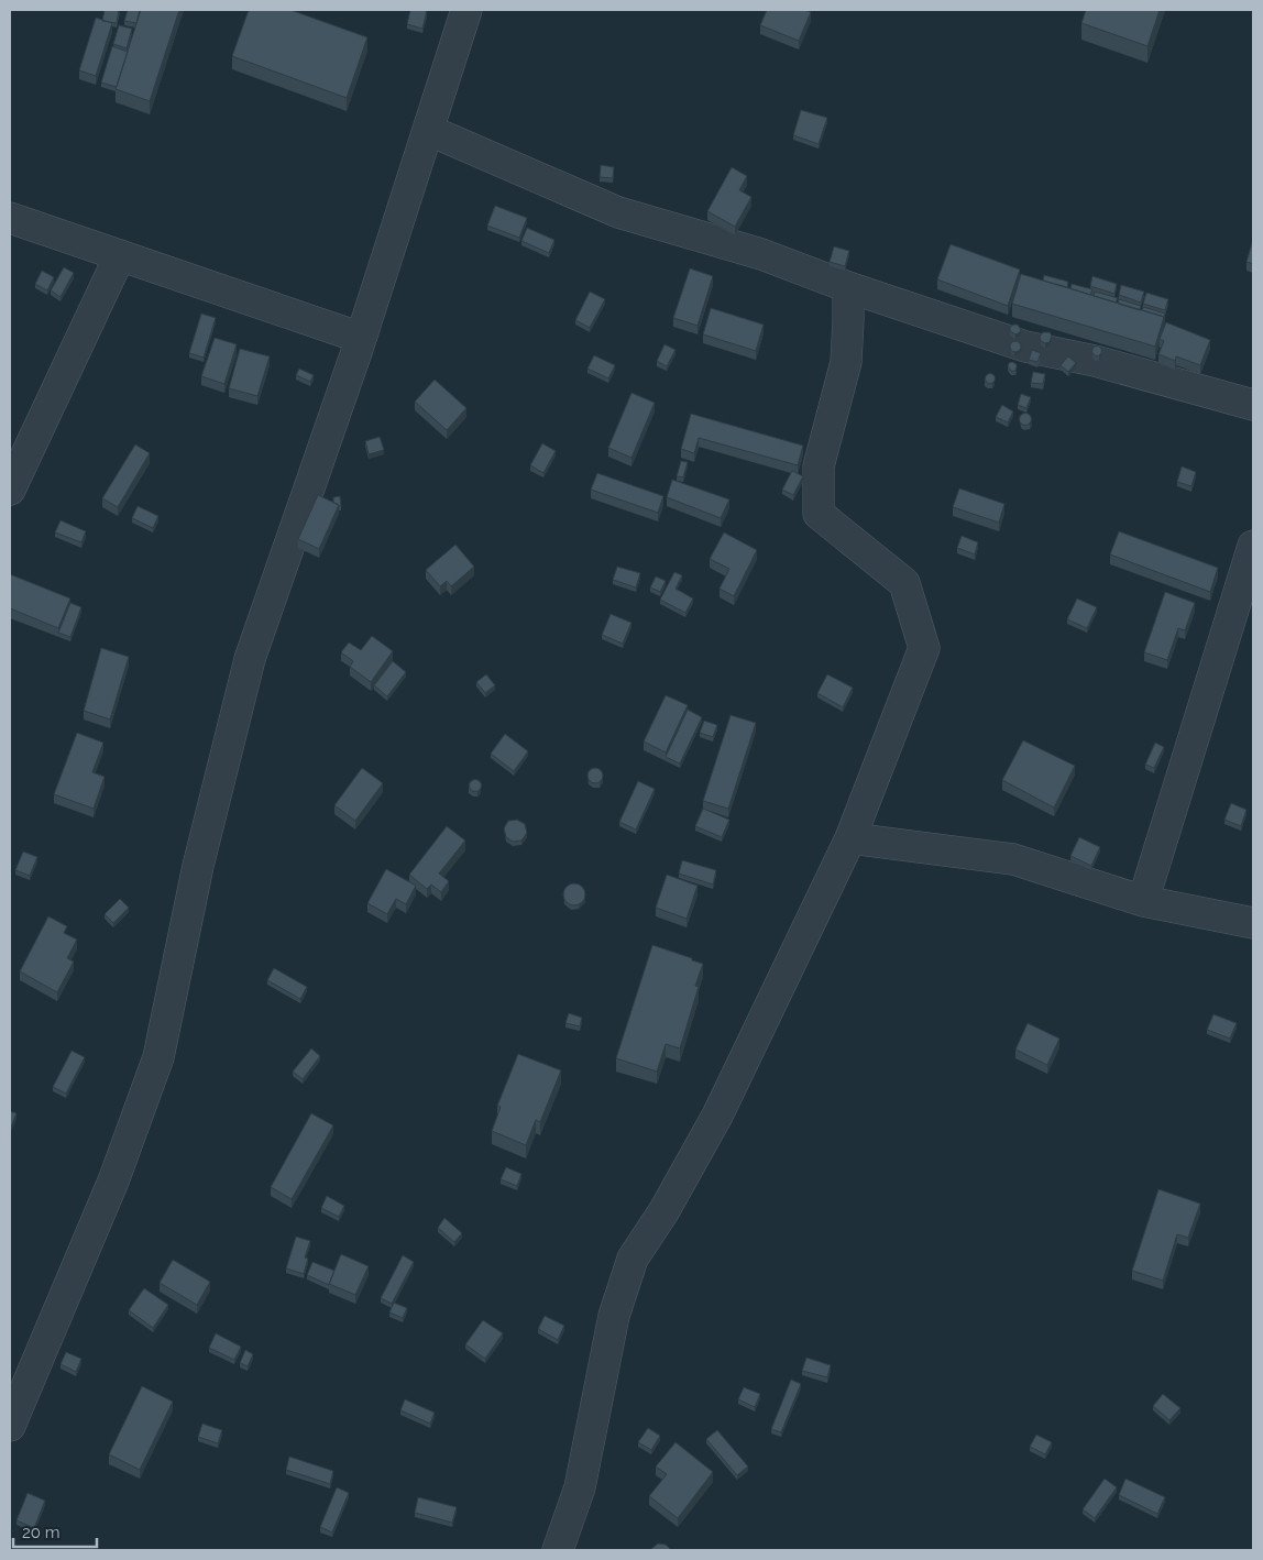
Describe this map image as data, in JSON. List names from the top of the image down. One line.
{"scale_bar":"20 m"}
